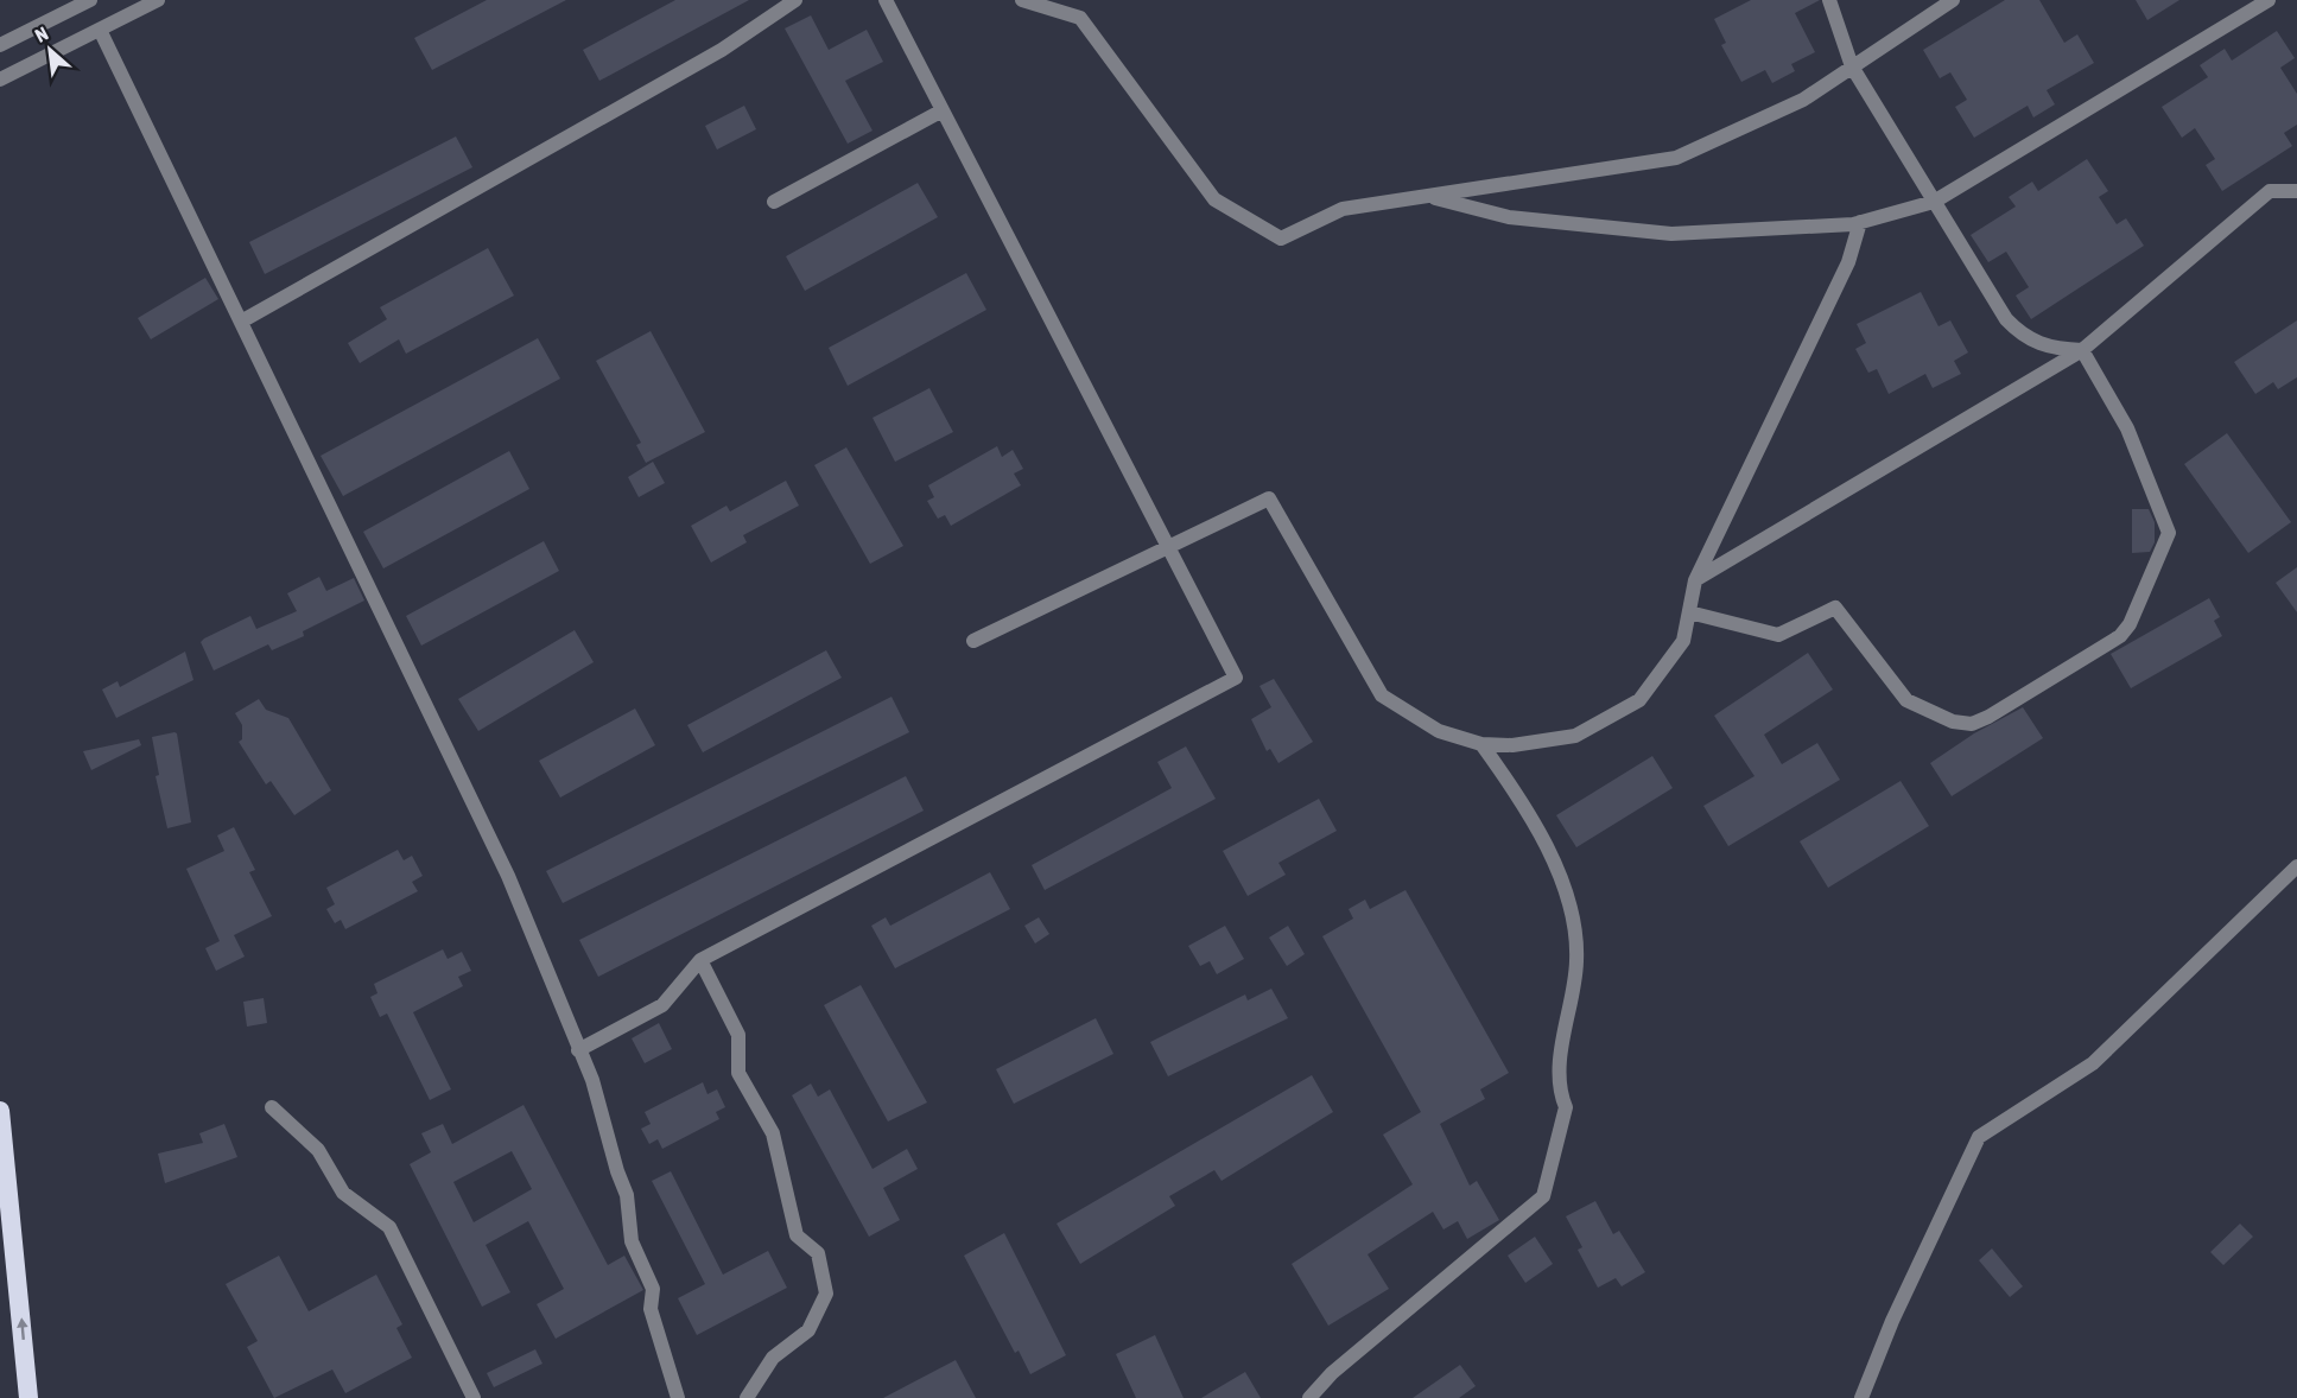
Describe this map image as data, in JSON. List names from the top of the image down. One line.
{"north":"top left"}
